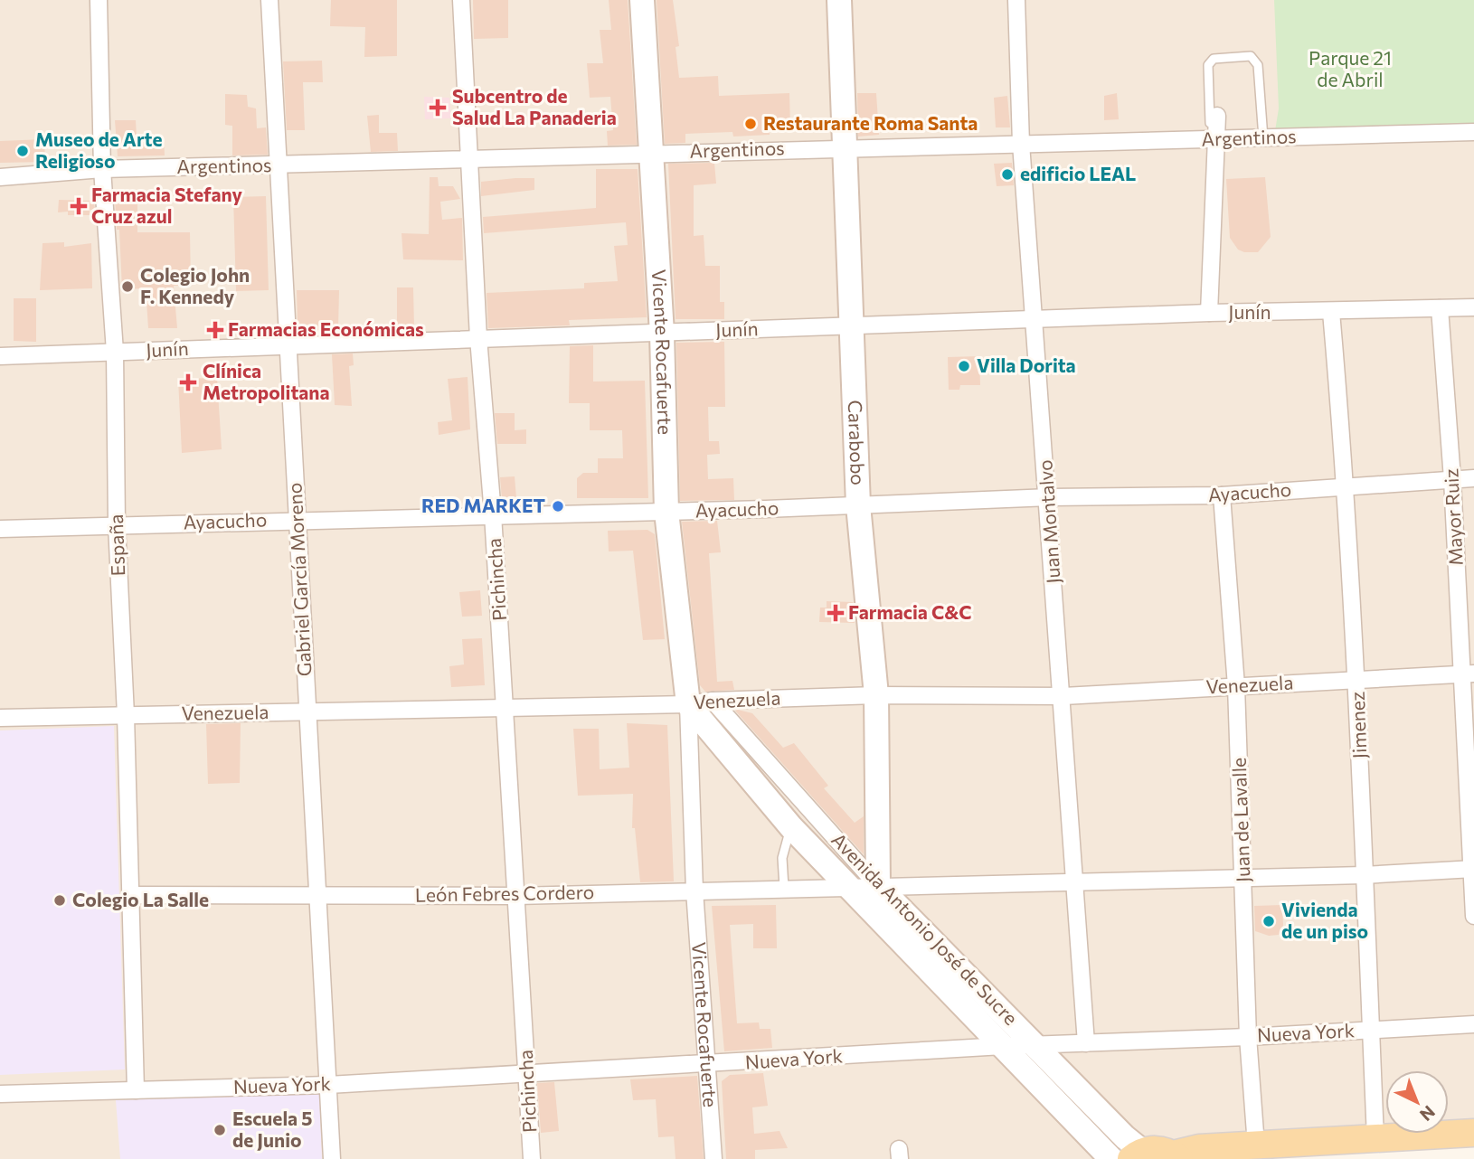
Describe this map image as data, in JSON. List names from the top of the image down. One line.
{"streets":{"main road":["Vicente Rocafuerte","Carabobo","Avenida Antonio José de Sucre"],"street":["Argentinos","Junín","Ayacucho","Mayor Ruiz","Juan Montalvo","España","Gabriel García Moreno","Pichincha","Venezuela","Jimenez","Juan de Lavalle","León Febres Cordero","Nueva York"]},"crossings":[["Argentinos","Vicente Rocafuerte"],["Argentinos","Carabobo"],["Argentinos","Juan Montalvo"],["Argentinos","España"],["Argentinos","Gabriel García Moreno"],["Argentinos","Pichincha"],["Junín","Vicente Rocafuerte"],["Junín","Carabobo"],["Junín","Mayor Ruiz"],["Junín","Juan Montalvo"],["Junín","España"],["Junín","Gabriel García Moreno"],["Junín","Pichincha"],["Junín","Jimenez"],["Vicente Rocafuerte","Ayacucho"],["Vicente Rocafuerte","Venezuela"],["Vicente Rocafuerte","León Febres Cordero"],["Vicente Rocafuerte","Avenida Antonio José de Sucre"],["Vicente Rocafuerte","Nueva York"],["Carabobo","Ayacucho"],["Carabobo","Venezuela"],["Carabobo","León Febres Cordero"],["Carabobo","Avenida Antonio José de Sucre"],["Ayacucho","Mayor Ruiz"],["Ayacucho","Juan Montalvo"],["Ayacucho","España"],["Ayacucho","Gabriel García Moreno"],["Ayacucho","Pichincha"],["Ayacucho","Jimenez"],["Ayacucho","Juan de Lavalle"],["Mayor Ruiz","Venezuela"],["Mayor Ruiz","León Febres Cordero"],["Juan Montalvo","Venezuela"],["Juan Montalvo","León Febres Cordero"],["Juan Montalvo","Nueva York"],["España","Venezuela"],["España","León Febres Cordero"],["España","Nueva York"],["Gabriel García Moreno","Venezuela"],["Gabriel García Moreno","León Febres Cordero"],["Gabriel García Moreno","Nueva York"],["Pichincha","Venezuela"],["Pichincha","León Febres Cordero"],["Pichincha","Nueva York"],["Venezuela","Jimenez"],["Venezuela","Juan de Lavalle"],["Venezuela","Avenida Antonio José de Sucre"],["Jimenez","León Febres Cordero"],["Jimenez","Nueva York"],["Juan de Lavalle","León Febres Cordero"],["Juan de Lavalle","Nueva York"],["León Febres Cordero","Avenida Antonio José de Sucre"],["Avenida Antonio José de Sucre","Nueva York"]],"parks":["Parque 21 de Abril"],"places":{"health":["Subcentro de Salud La Panaderia","Farmacia Stefany Cruz azul","Farmacias Económicas","Clínica Metropolitana","Farmacia C&C"],"other":["Restaurante Roma Santa","Museo de Arte Religioso","edificio LEAL","Colegio John F. Kennedy","Villa Dorita","RED MARKET","Colegio La Salle","Vivienda de un piso","Escuela 5 de Junio"]},"north":"bottom right"}
